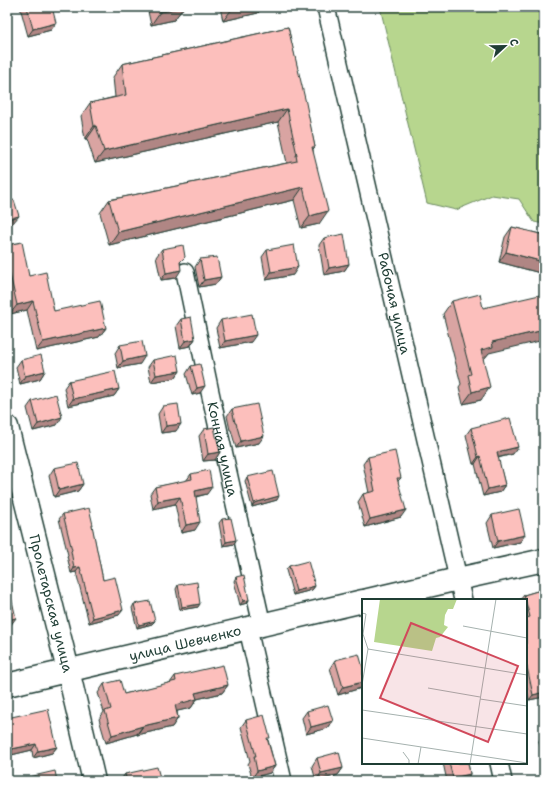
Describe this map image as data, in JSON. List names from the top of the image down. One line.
{"streets":{"street":["Рабочая улица","Конная улица","Пролетарская улица","улица Шевченко"]},"crossings":[["Конная улица","улица Шевченко"],["Пролетарская улица","улица Шевченко"]],"north":"right"}
